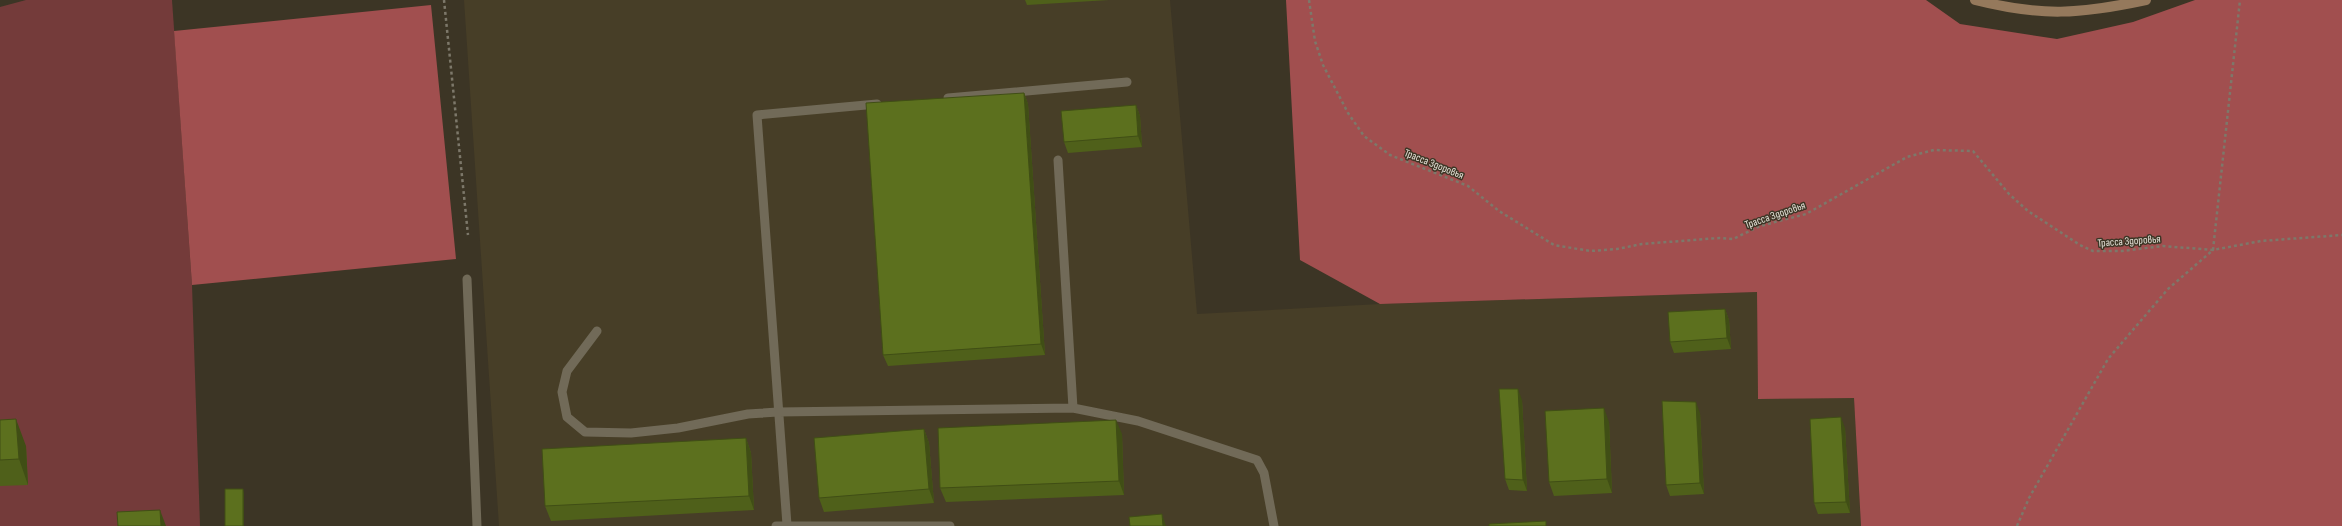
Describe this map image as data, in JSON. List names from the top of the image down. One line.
{"streets":{"path":["Трасса Здоровья"]}}
